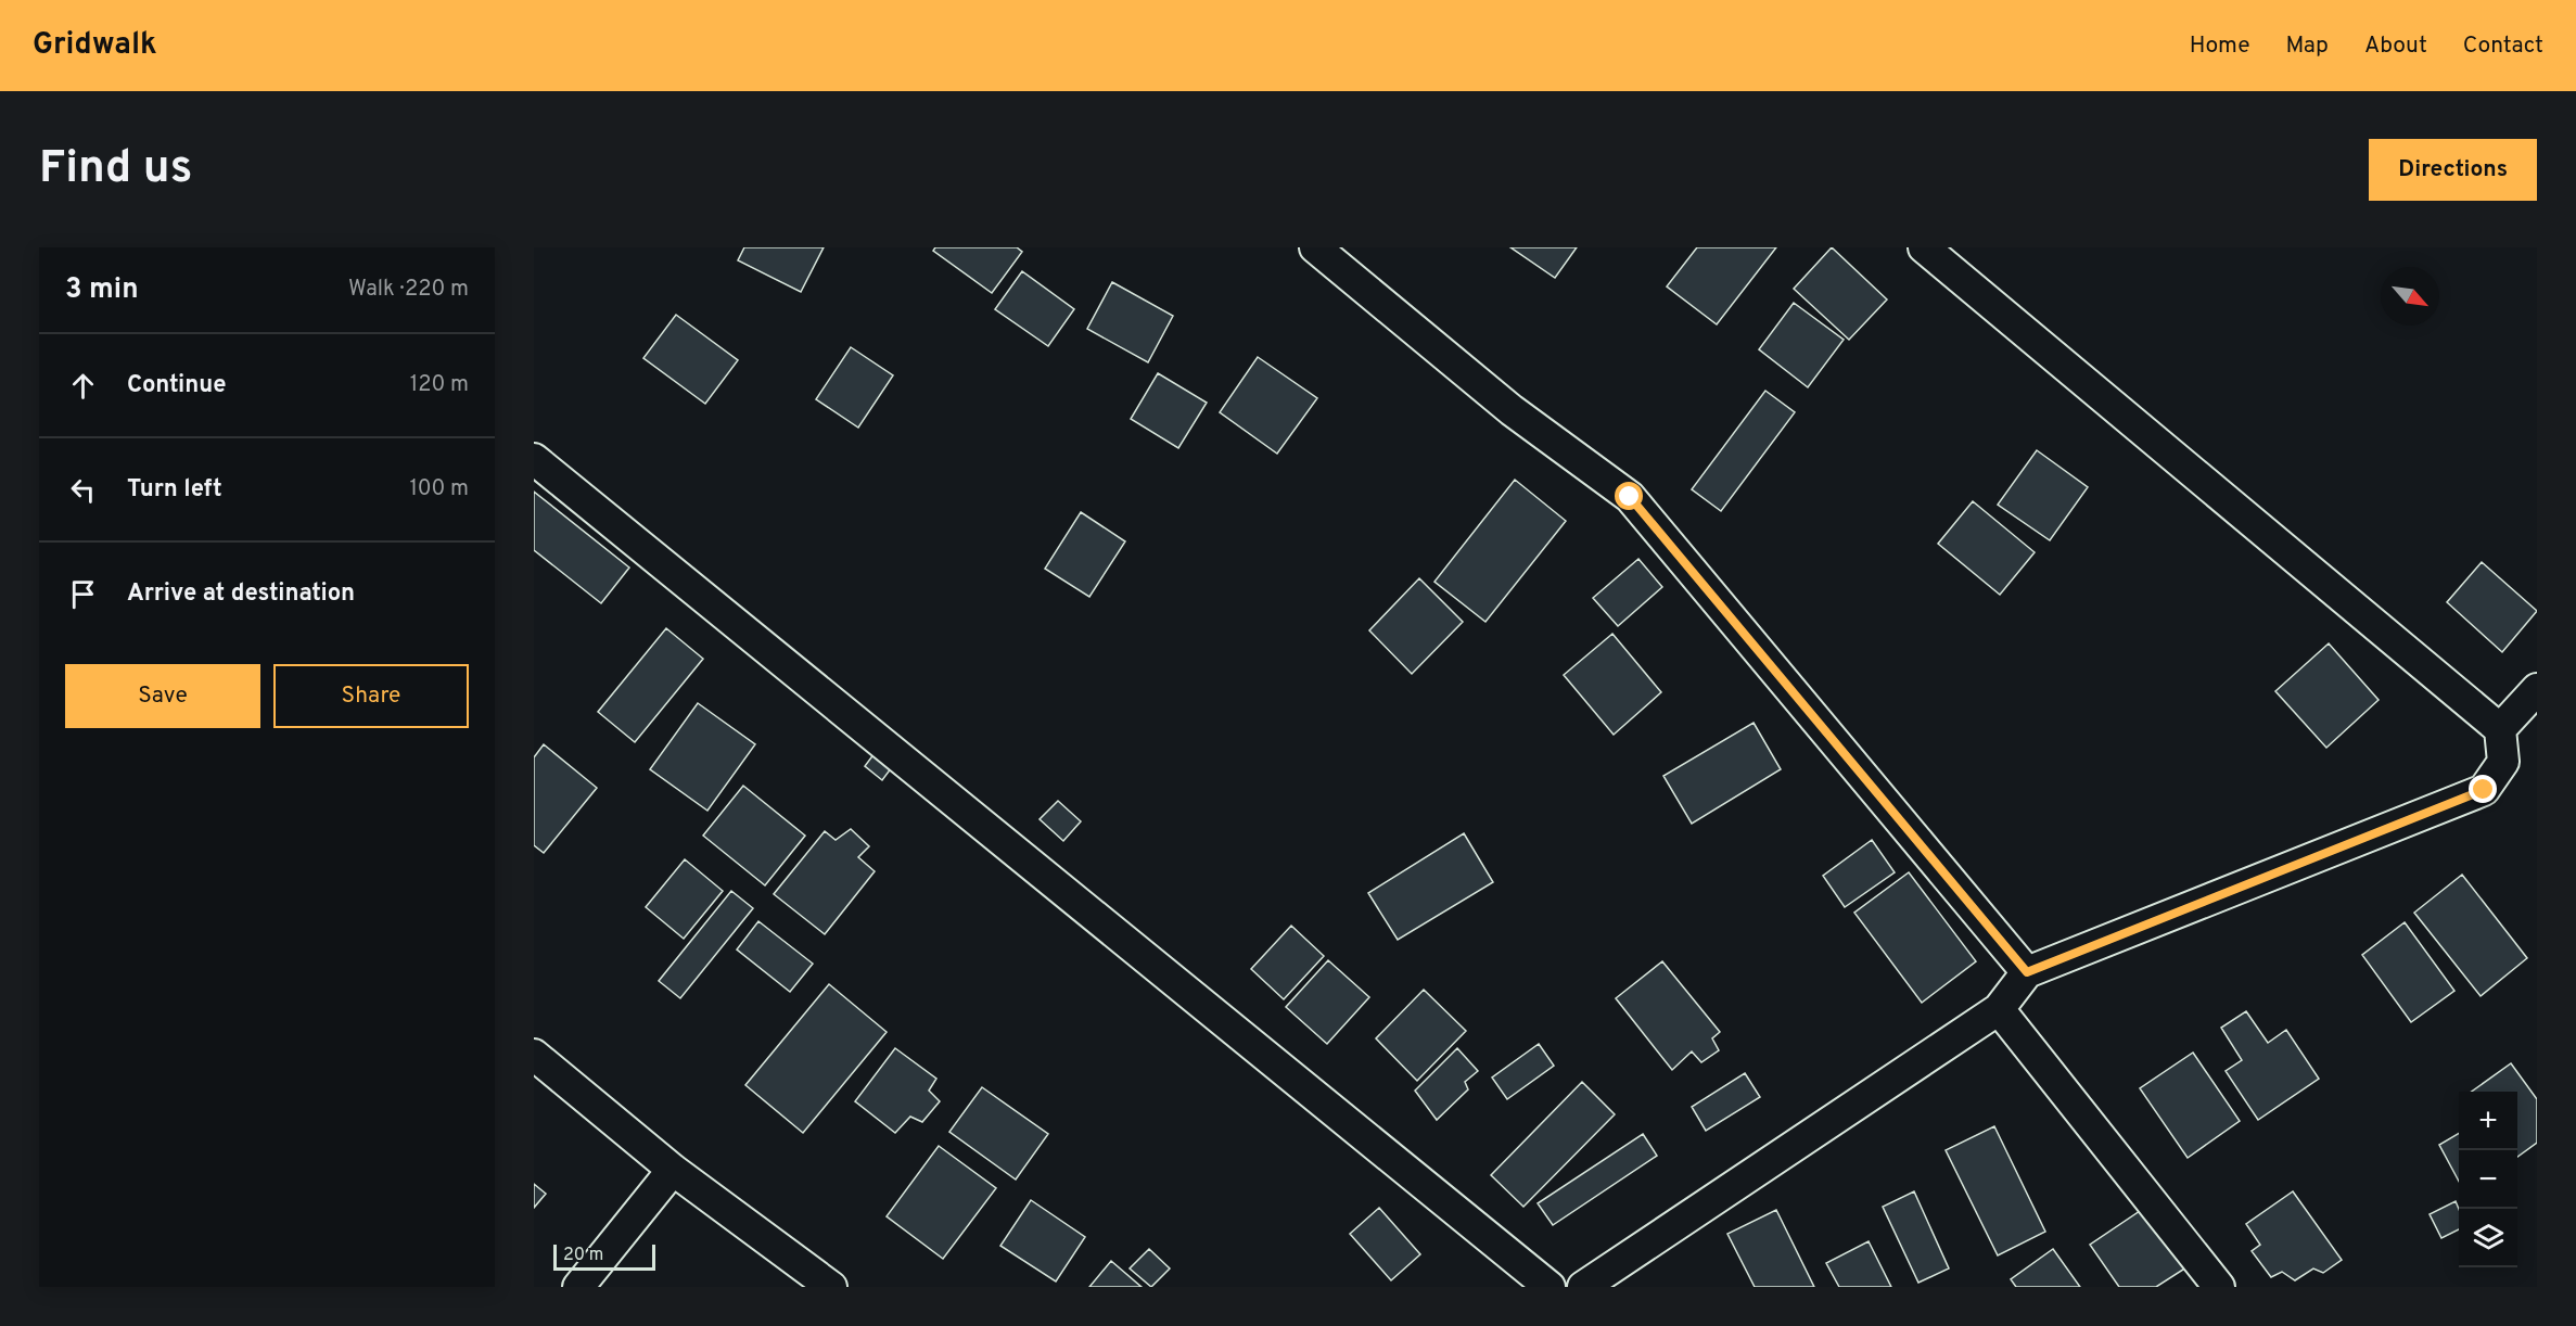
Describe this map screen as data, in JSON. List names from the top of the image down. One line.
{"scale_bar":"20 m","north":"bottom right","page":{"header":"Gridwalk","nav":["Home","Map","About","Contact"],"buttons":["Directions",["Save","Share"]],"title":"Find us","heading":["3 min","Walk · 220 m"],"list":[["Continue","120 m"],["Turn left","100 m"],"Arrive at destination"],"map_buttons":["+","−"],"scale":"20 m"}}
